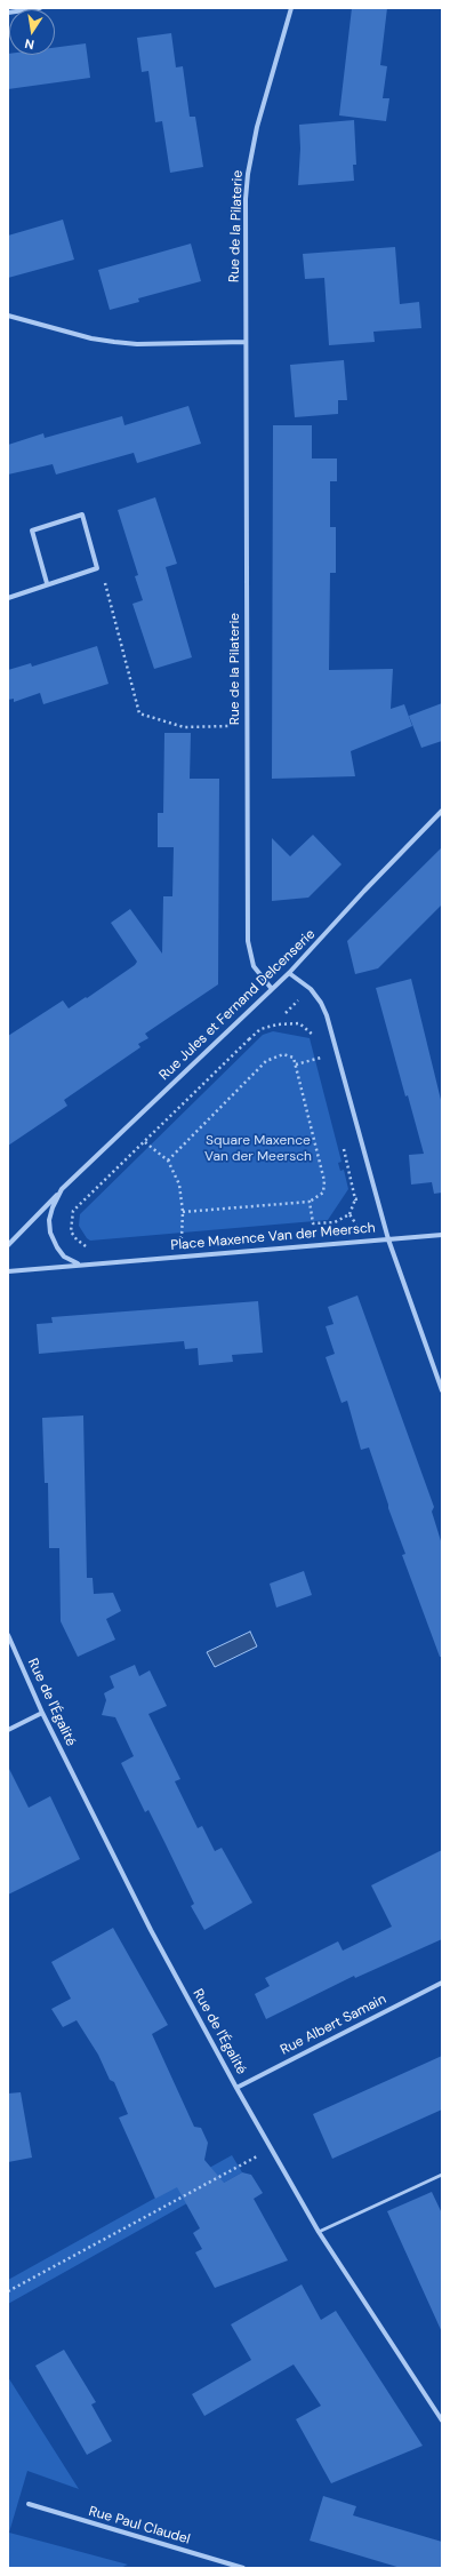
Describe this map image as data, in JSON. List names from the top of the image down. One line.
{"streets":{"street":["Rue de la Pilaterie","Rue Jules et Fernand Delcenserie","Place Maxence Van der Meersch","Rue de l'Égalité","Rue Albert Samain","Rue Paul Claudel"]},"crossings":[["Rue de la Pilaterie","Rue Jules et Fernand Delcenserie"],["Rue Jules et Fernand Delcenserie","Place Maxence Van der Meersch"],["Rue de l'Égalité","Rue Albert Samain"]],"parks":["Square Maxence Van der Meersch"],"north":"bottom"}
